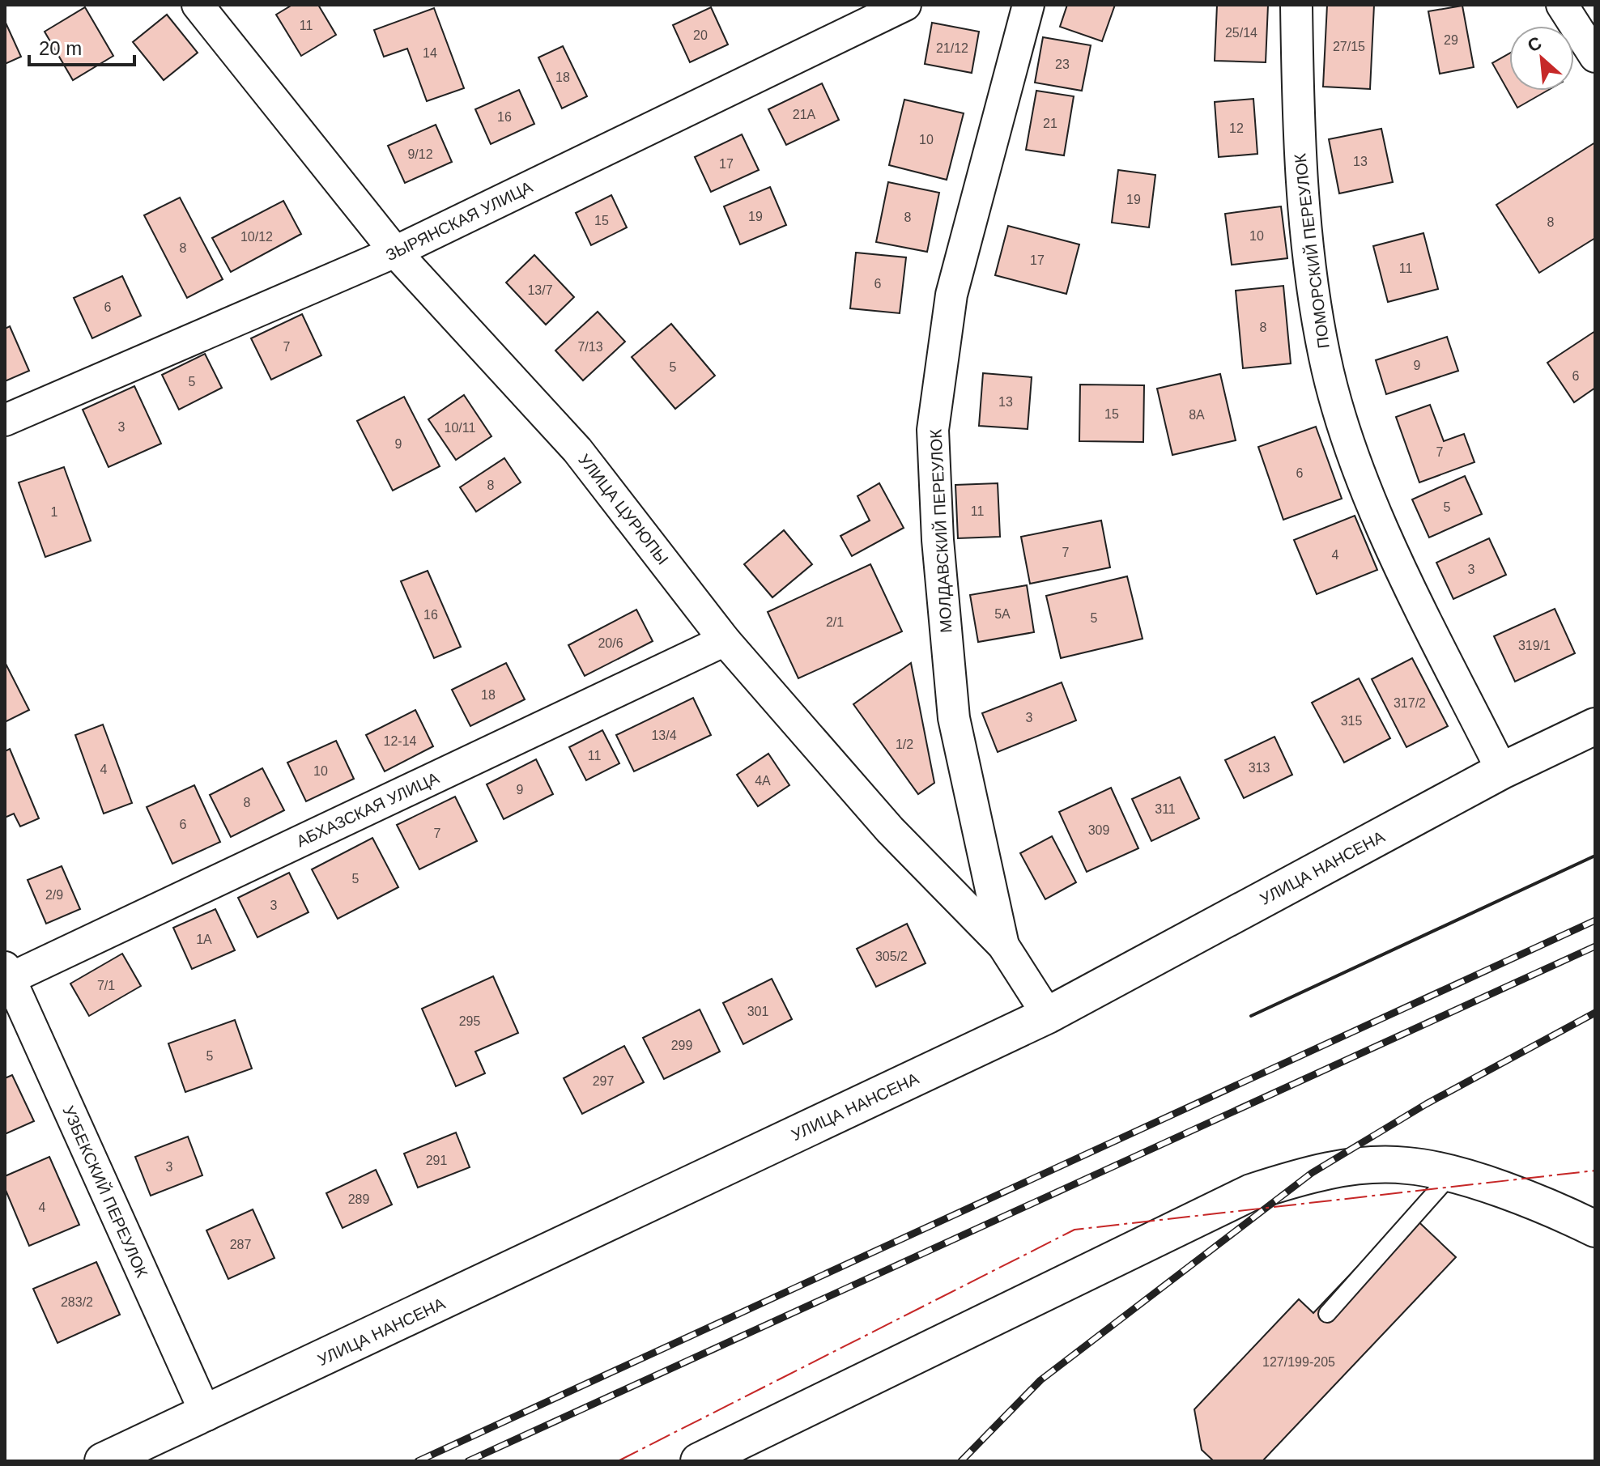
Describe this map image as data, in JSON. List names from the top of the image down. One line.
{"streets":{"main road":["УЛИЦА НАНСЕНА"],"street":["ЗЫРЯНСКАЯ УЛИЦА","ПОМОРСКИЙ ПЕРЕУЛОК","УЛИЦА ЦУРЮПЫ","МОЛДАВСКИЙ ПЕРЕУЛОК","АБХАЗСКАЯ УЛИЦА","УЗБЕКСКИЙ ПЕРЕУЛОК"]},"crossings":[["ЗЫРЯНСКАЯ УЛИЦА","УЛИЦА ЦУРЮПЫ"],["ПОМОРСКИЙ ПЕРЕУЛОК","УЛИЦА НАНСЕНА"],["УЛИЦА ЦУРЮПЫ","МОЛДАВСКИЙ ПЕРЕУЛОК"],["УЛИЦА ЦУРЮПЫ","АБХАЗСКАЯ УЛИЦА"],["УЛИЦА ЦУРЮПЫ","УЛИЦА НАНСЕНА"],["АБХАЗСКАЯ УЛИЦА","УЗБЕКСКИЙ ПЕРЕУЛОК"],["УЛИЦА НАНСЕНА","УЗБЕКСКИЙ ПЕРЕУЛОК"]],"house_numbers":["11","25/14","20","29","27/15","21/12","14","23","18","21А","16","21","12","10","9/12","13","17","19","19","8","15","8","10","10/12","8","17","11","6","13/7","6","8","7","7/13","9","5","6","5","13","15","8А","3","10/11","9","7","6","8","5","11","1","7","4","3","5А","16","5","2/1","20/6","319/1","18","317/2","3","315","13/4","12-14","1/2","11","313","4","10","4А","9","8","311","6","309","7","5","2/9","3","1А","305/2","7/1","301","295","299","5","297","291","3","289","4","287","283/2","127/199-205"],"scale_bar":"20 m","north":"top left"}
